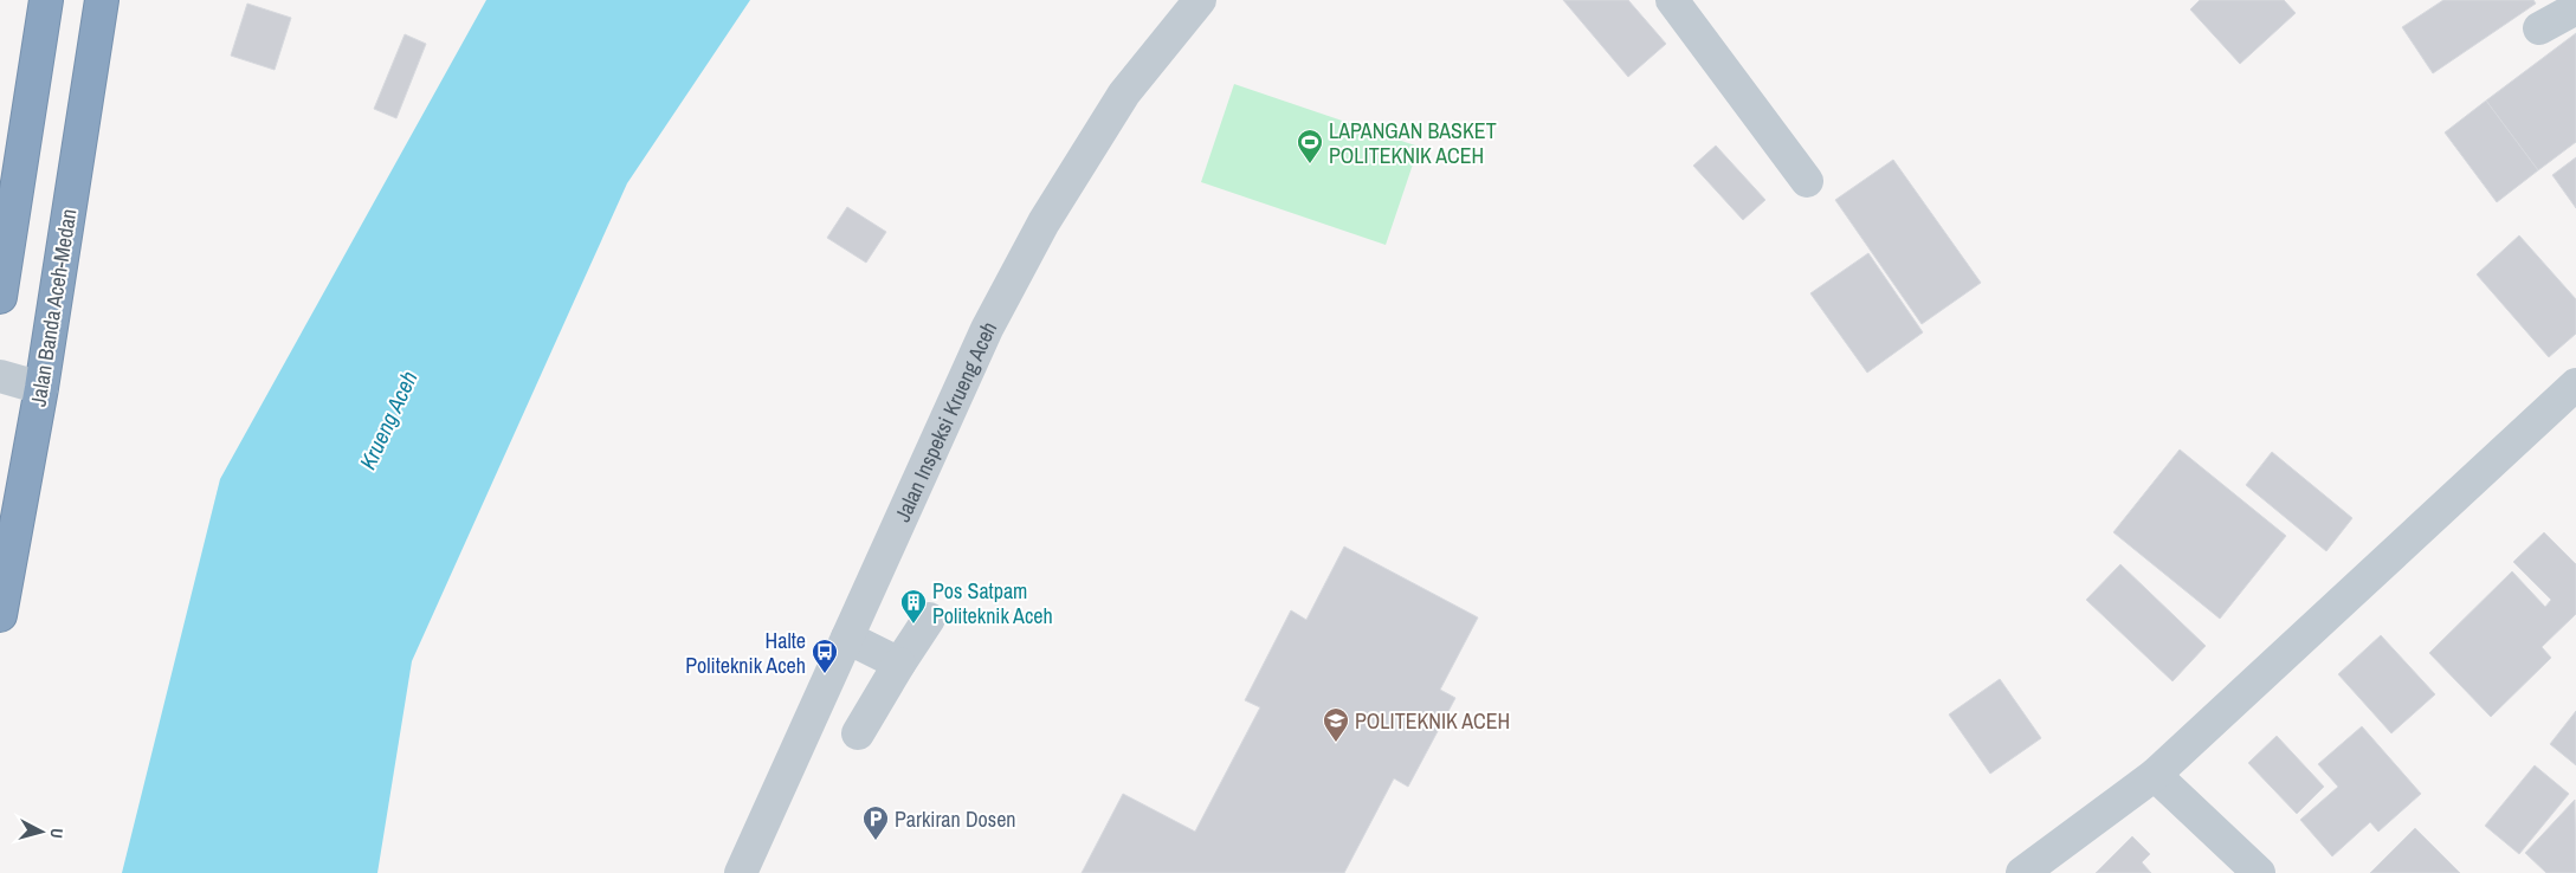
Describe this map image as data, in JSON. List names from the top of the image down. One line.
{"streets":{"highway":["Jalan Banda Aceh-Medan"],"street":["Jalan Inspeksi Krueng Aceh"]},"water":["Krueng Aceh"],"places":{"sports":["LAPANGAN BASKET POLITEKNIK ACEH"],"building":["Pos Satpam Politeknik Aceh"],"bus stop":["Halte Politeknik Aceh"],"school or university":["POLITEKNIK ACEH"],"parking":["Parkiran Dosen"]},"north":"right"}
